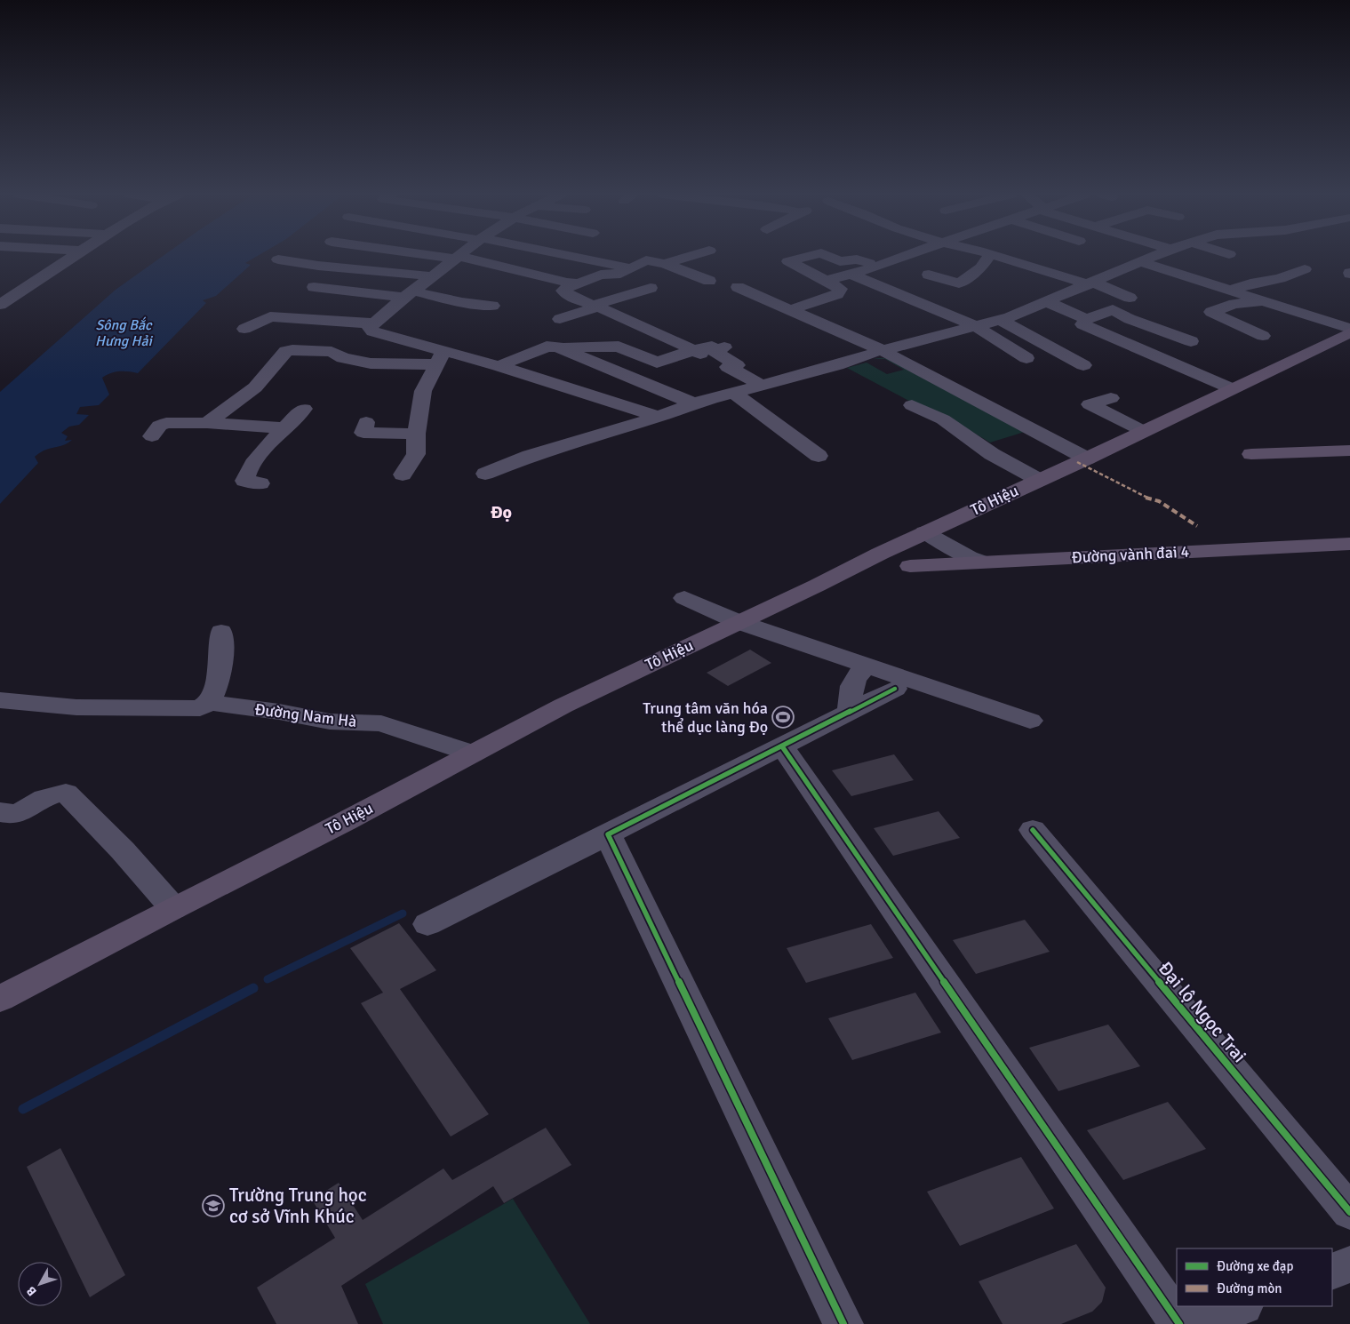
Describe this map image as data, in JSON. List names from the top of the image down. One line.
{"streets":{"main road":["Tô Hiệu","Đường vành đai 4"],"street":["Đường Nam Hà","Đại lộ Ngọc Trai"]},"crossings":[["Tô Hiệu","Đường Nam Hà"]],"districts":["Đọ"],"water":["Sông Bắc Hưng Hải"],"places":{"sports":["Trung tâm văn hóa thể dục làng Đọ"],"school or university":["Trường Trung học cơ sở Vĩnh Khúc"]},"legend":["Đường xe đạp","Đường mòn"],"north":"bottom left"}
